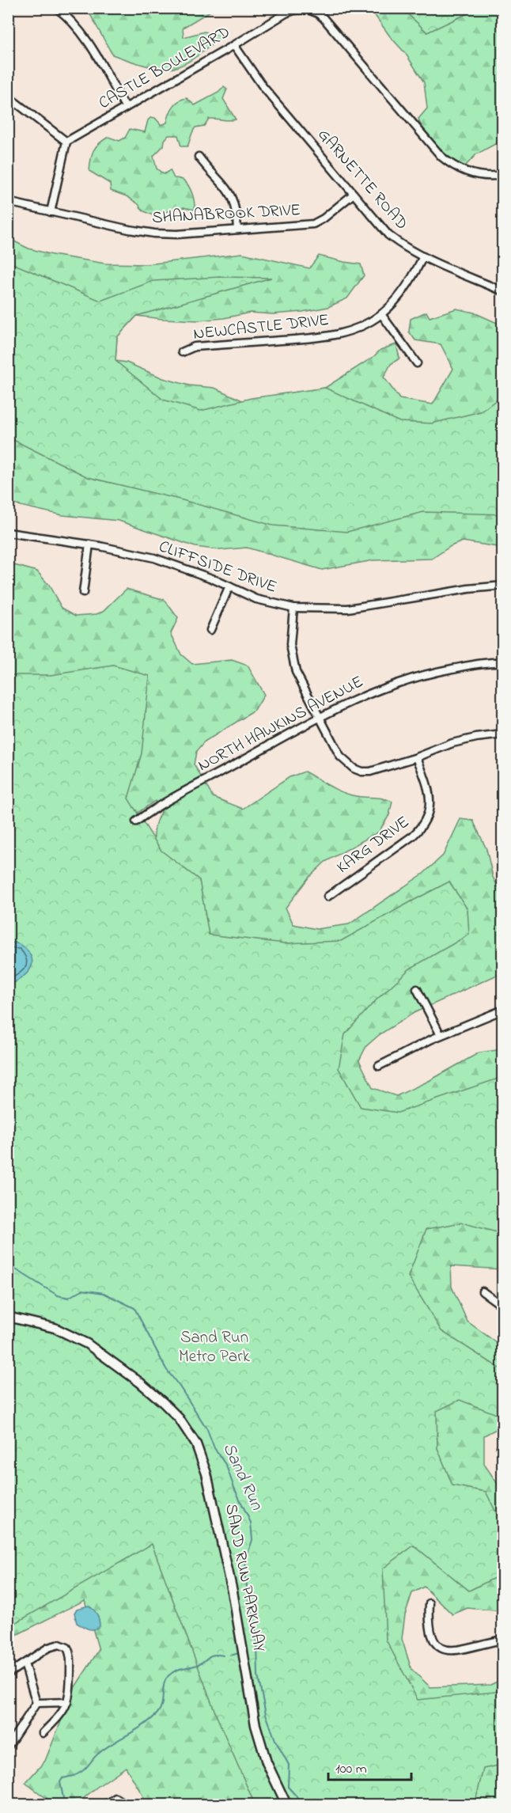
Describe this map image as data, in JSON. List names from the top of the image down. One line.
{"streets":{"street":["CASTLE BOULEVARD","GARNETTE ROAD","SHANABROOK DRIVE","NEWCASTLE DRIVE","CLIFFSIDE DRIVE","NORTH HAWKINS AVENUE","KARG DRIVE","SAND RUN PARKWAY"]},"crossings":[["CASTLE BOULEVARD","GARNETTE ROAD"],["GARNETTE ROAD","SHANABROOK DRIVE"],["GARNETTE ROAD","NEWCASTLE DRIVE"]],"water":["Sand Run"],"parks":["Sand Run Metro Park"],"scale_bar":"100 m"}
